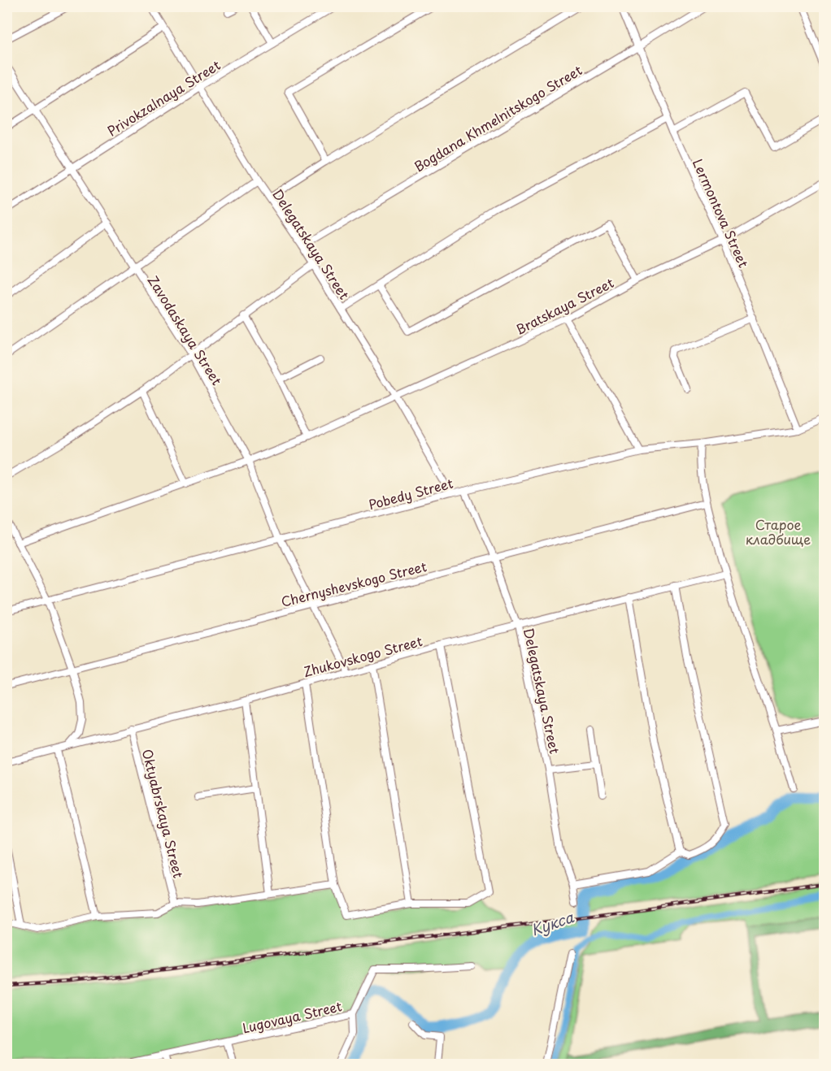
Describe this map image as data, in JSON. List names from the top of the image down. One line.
{"streets":{"street":["Privokzalnaya Street","Bogdana Khmelnitskogo Street","Lermontova Street","Delegatskaya Street","Bratskaya Street","Zavodaskaya Street","Pobedy Street","Chernyshevskogo Street","Zhukovskogo Street","Oktyabrskaya Street","Lugovaya Street"]},"crossings":[["Privokzalnaya Street","Delegatskaya Street"],["Privokzalnaya Street","Zavodaskaya Street"],["Bogdana Khmelnitskogo Street","Lermontova Street"],["Bogdana Khmelnitskogo Street","Delegatskaya Street"],["Lermontova Street","Bratskaya Street"],["Lermontova Street","Pobedy Street"],["Delegatskaya Street","Bratskaya Street"],["Delegatskaya Street","Pobedy Street"],["Delegatskaya Street","Chernyshevskogo Street"],["Delegatskaya Street","Zhukovskogo Street"],["Bratskaya Street","Zavodaskaya Street"],["Zavodaskaya Street","Pobedy Street"],["Zavodaskaya Street","Chernyshevskogo Street"],["Zavodaskaya Street","Zhukovskogo Street"],["Zhukovskogo Street","Oktyabrskaya Street"]],"water":["Кукса"],"parks":["Старое кладбище"]}
